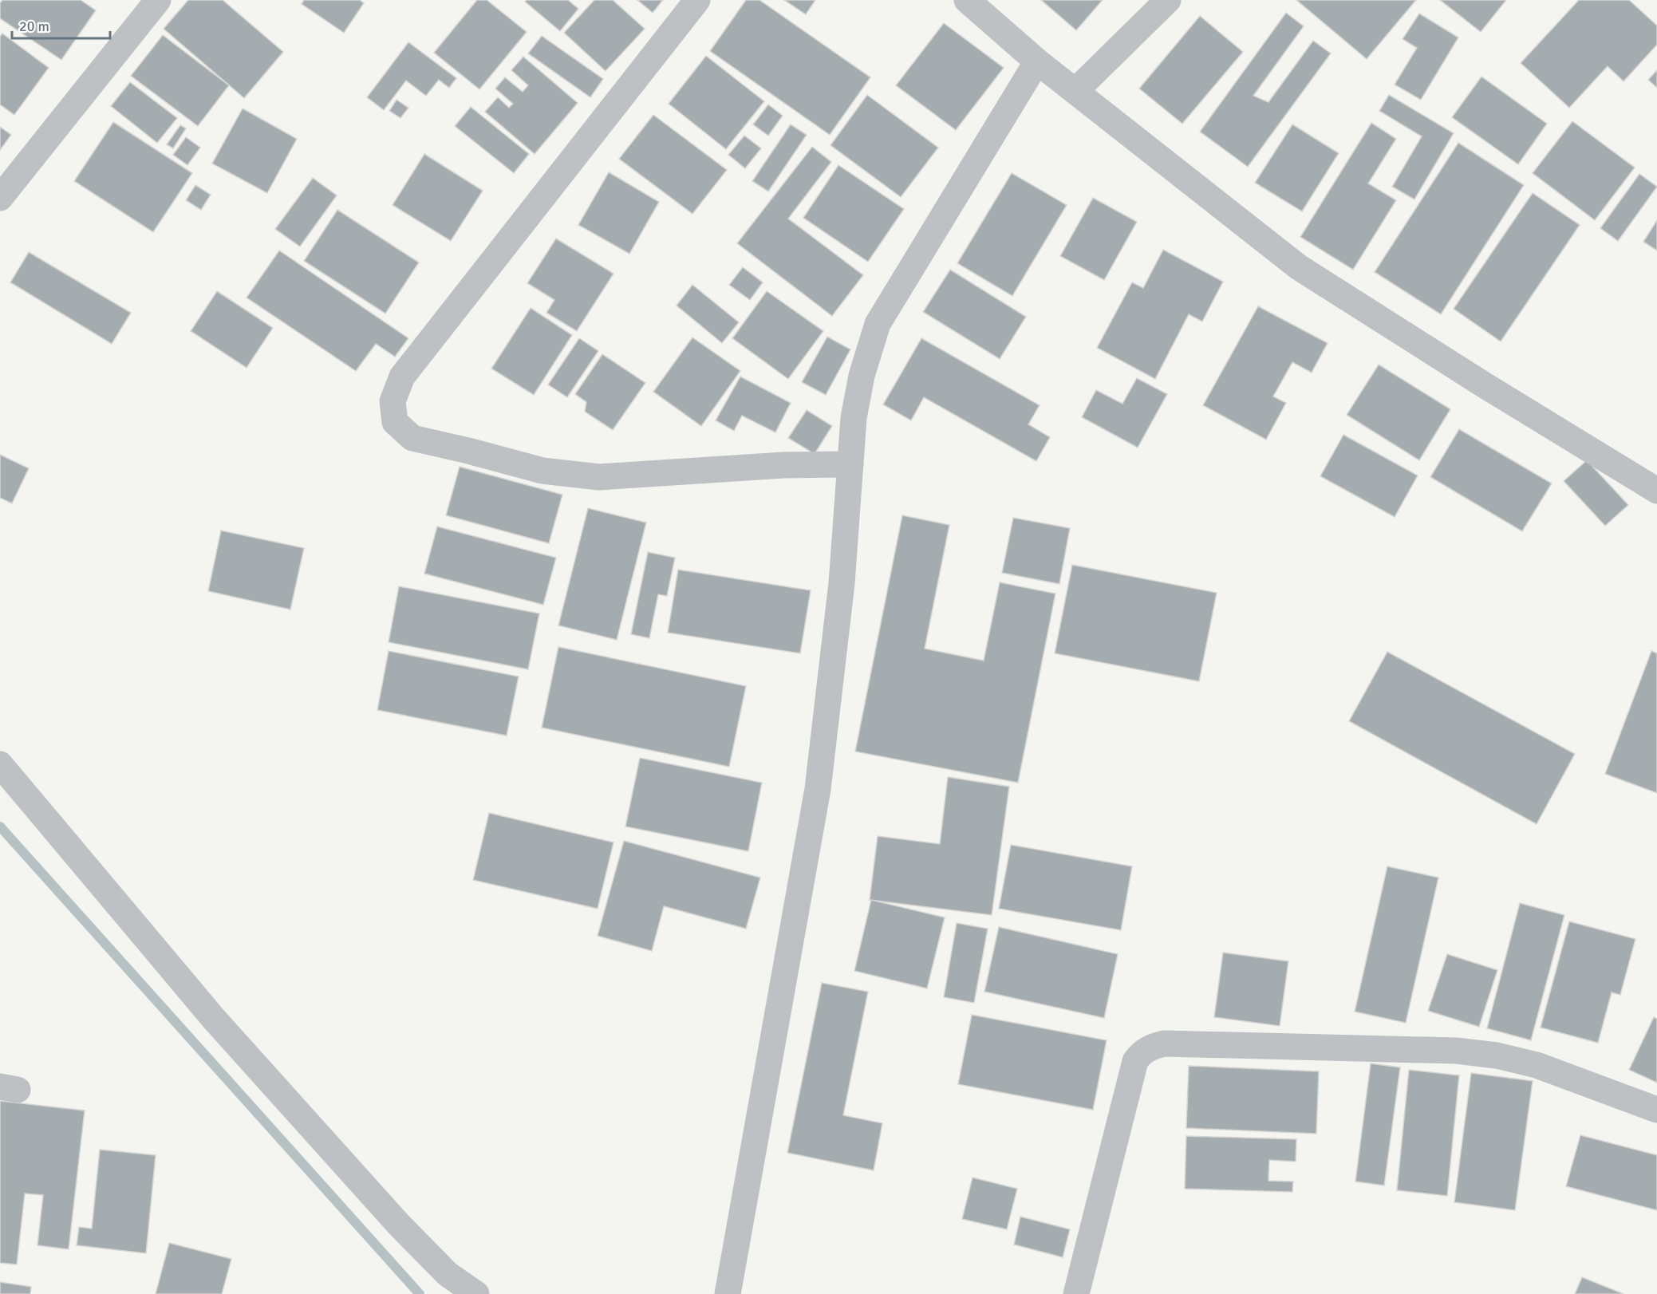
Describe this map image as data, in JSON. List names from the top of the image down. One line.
{"scale_bar":"20 m"}
